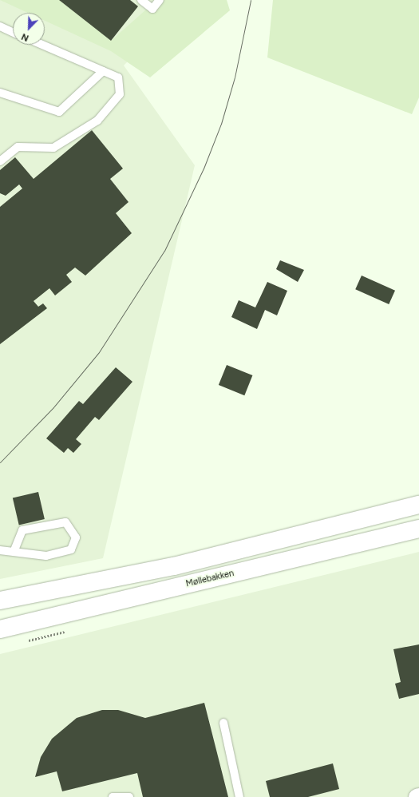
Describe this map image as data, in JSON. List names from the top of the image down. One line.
{"streets":{"main road":["Møllebakken"]},"north":"bottom left"}
